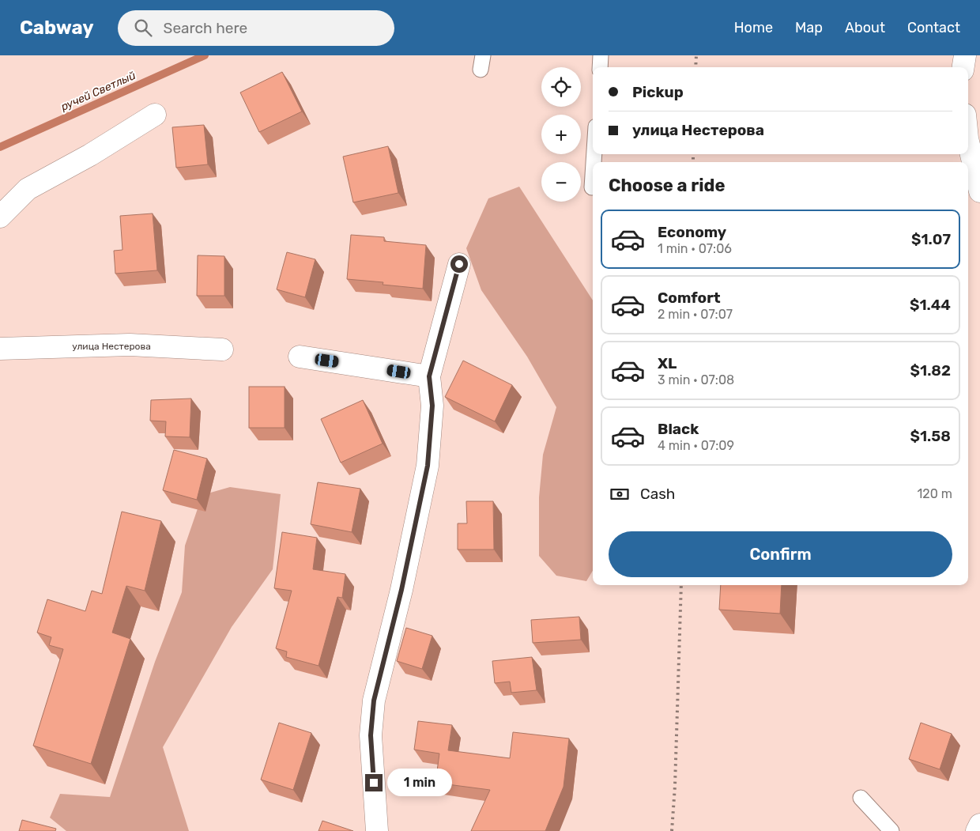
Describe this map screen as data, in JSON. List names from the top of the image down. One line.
{"streets":{"street":["улица Нестерова"]},"water":["ручей Светлый"],"page":{"header":"Cabway","search":"Search here","nav":["Home","Map","About","Contact"],"map_buttons":["+","−"],"banner":["Pickup","улица Нестерова"],"heading":"Choose a ride","list":[{"name":"Economy","note":"1 min · 07:06","value":"$1.07"},{"name":"Comfort","note":"2 min · 07:07","value":"$1.44"},{"name":"XL","note":"3 min · 07:08","value":"$1.82"},{"name":"Black","note":"4 min · 07:09","value":"$1.58"}],"pay":["Cash","120 m"],"buttons":"Confirm","bubble":"1 min"}}
